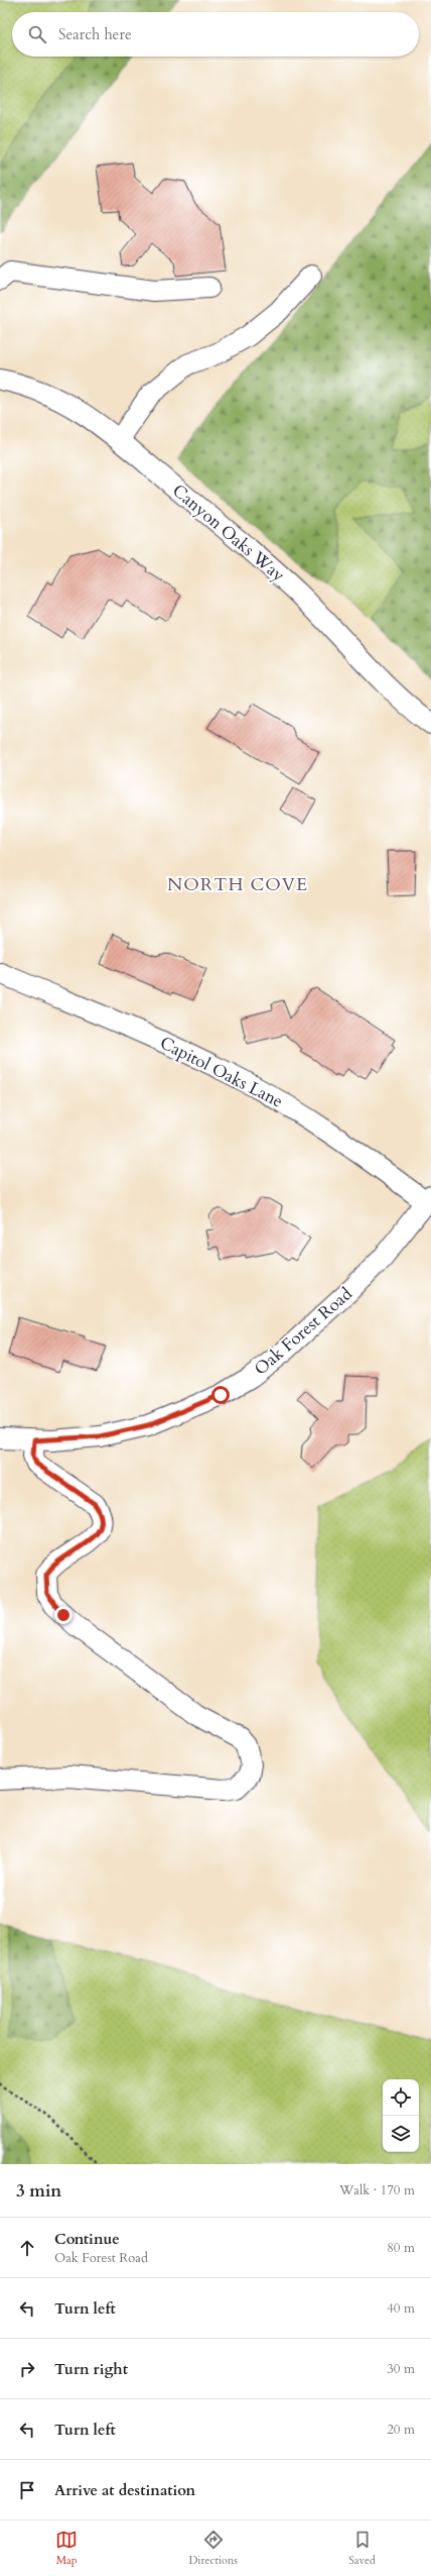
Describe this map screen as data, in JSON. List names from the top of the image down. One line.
{"streets":{"street":["Canyon Oaks Way","Capitol Oaks Lane","Oak Forest Road"]},"crossings":[["Capitol Oaks Lane","Oak Forest Road"]],"districts":["NORTH COVE"],"page":{"search":"Search here","heading":["3 min","Walk · 170 m"],"list":[["Continue","Oak Forest Road","80 m"],["Turn left","40 m"],["Turn right","30 m"],["Turn left","20 m"],"Arrive at destination"],"nav":["Map","Directions","Saved"]}}
